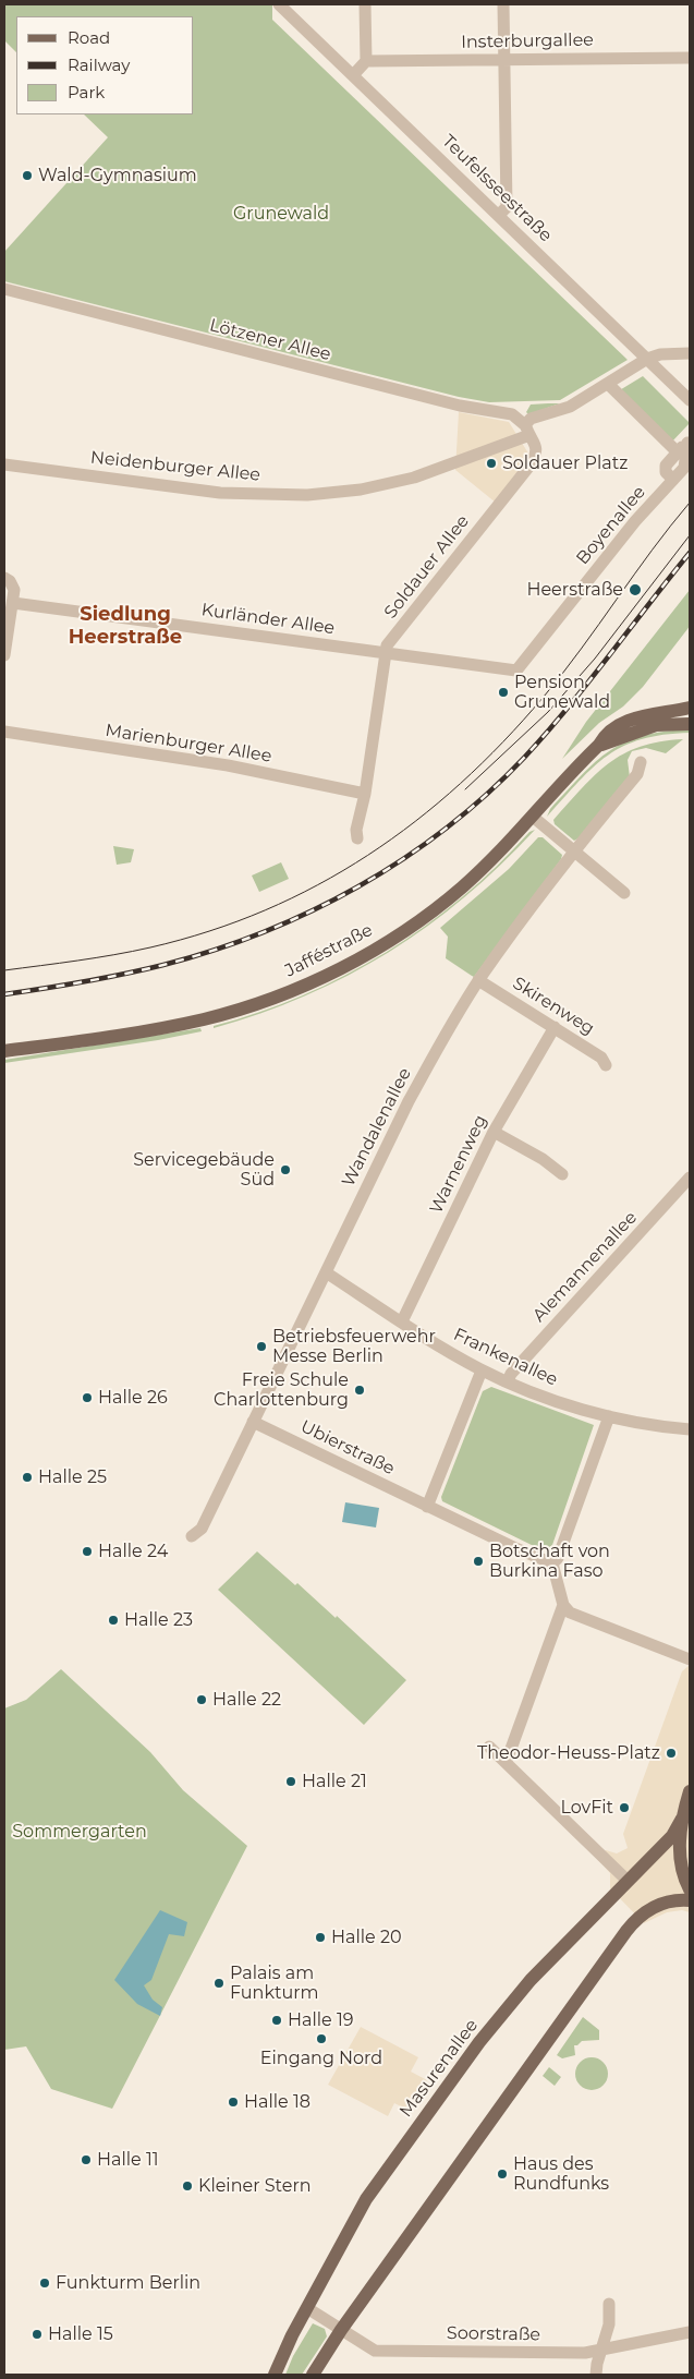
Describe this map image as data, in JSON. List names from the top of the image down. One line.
{"streets":{"main road":["Jafféstraße","Masurenallee"],"street":["Insterburgallee","Teufelsseestraße","Lötzener Allee","Neidenburger Allee","Boyenallee","Soldauer Allee","Kurländer Allee","Marienburger Allee","Skirenweg","Wandalenallee","Warnenweg","Alemannenallee","Frankenallee","Ubierstraße","Soorstraße"]},"crossings":[["Lötzener Allee","Neidenburger Allee"],["Lötzener Allee","Soldauer Allee"],["Neidenburger Allee","Soldauer Allee"],["Boyenallee","Kurländer Allee"],["Soldauer Allee","Kurländer Allee"],["Soldauer Allee","Marienburger Allee"],["Skirenweg","Wandalenallee"],["Skirenweg","Warnenweg"],["Wandalenallee","Frankenallee"],["Wandalenallee","Ubierstraße"],["Warnenweg","Frankenallee"],["Alemannenallee","Frankenallee"],["Masurenallee","Soorstraße"]],"districts":["Siedlung Heerstraße"],"parks":["Grunewald","Sommergarten"],"places":["Wald-Gymnasium","Soldauer Platz","Heerstraße","Pension Grunewald","Servicegebäude Süd","Betriebsfeuerwehr Messe Berlin","Freie Schule Charlottenburg","Halle 26","Halle 25","Halle 24","Botschaft von Burkina Faso","Halle 23","Halle 22","Theodor-Heuss-Platz","Halle 21","LovFit","Halle 20","Palais am Funkturm","Halle 19","Eingang Nord","Halle 18","Halle 11","Haus des Rundfunks","Kleiner Stern","Funkturm Berlin","Halle 15"],"legend":["Road","Railway","Park"]}
